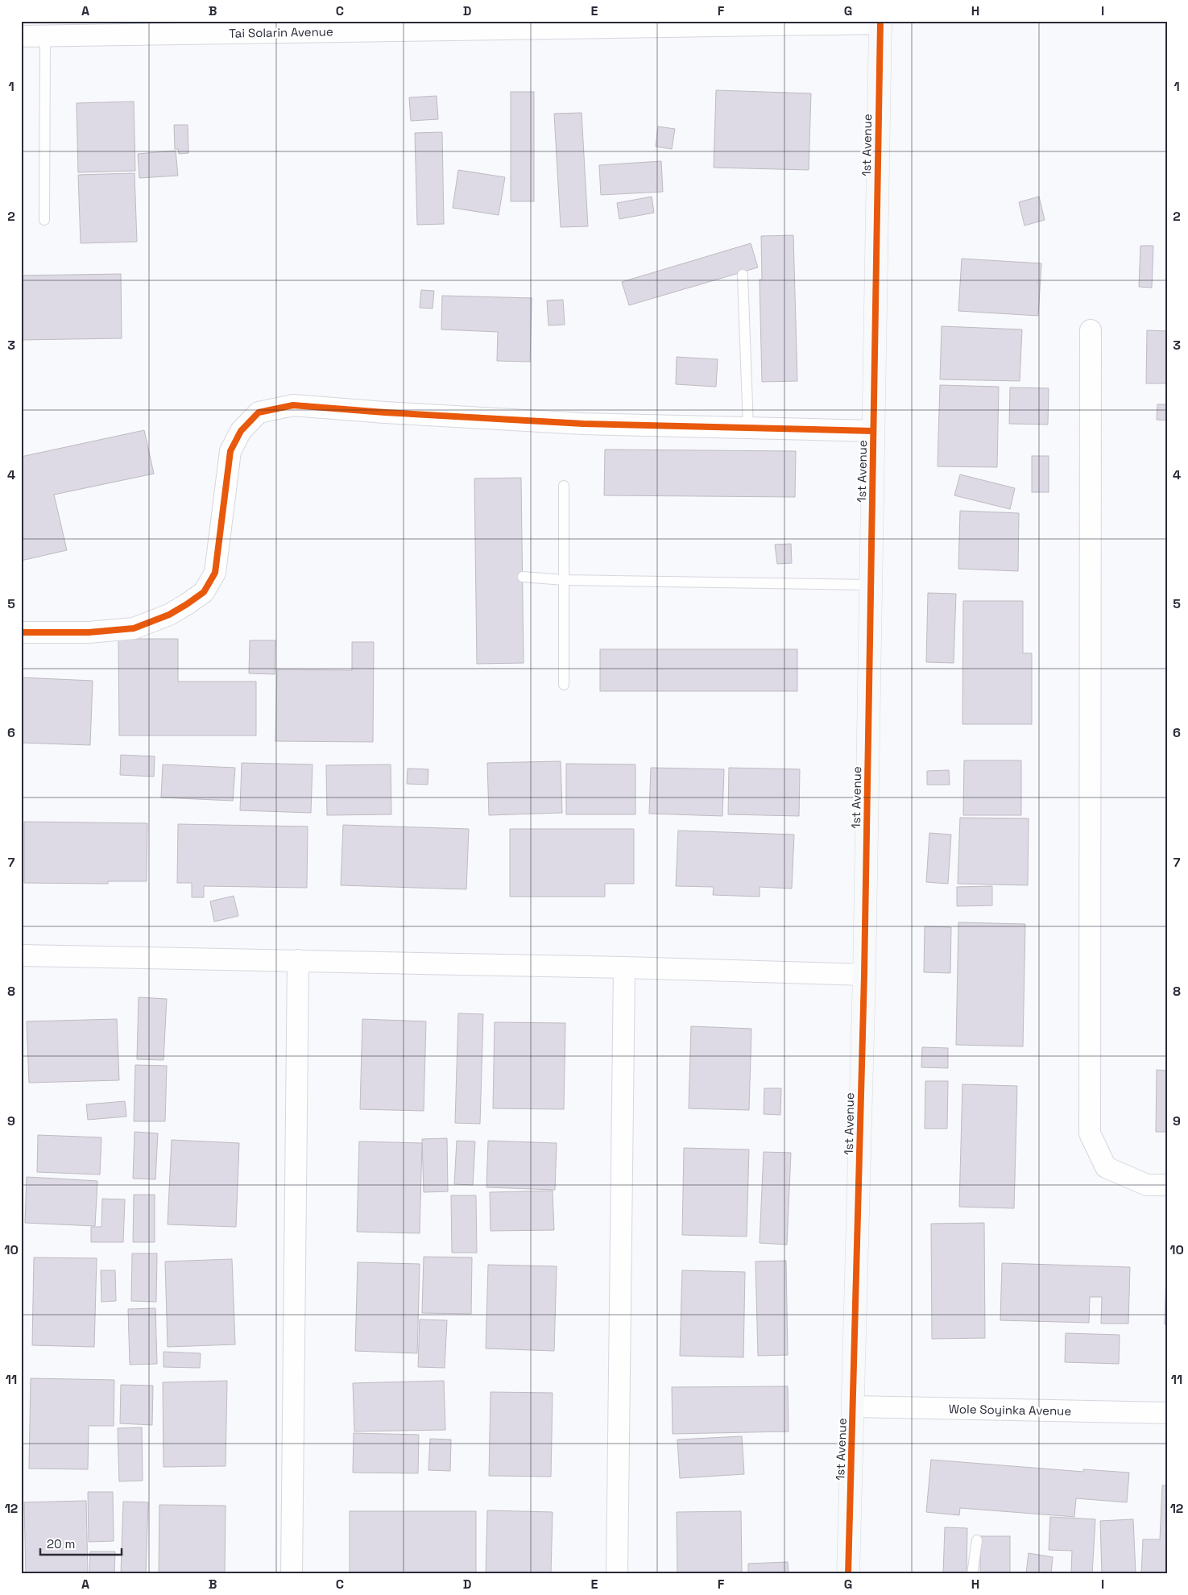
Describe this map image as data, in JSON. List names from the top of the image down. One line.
{"streets":{"street":["Tai Solarin Avenue","1st Avenue","Wole Soyinka Avenue"]},"crossings":[["Tai Solarin Avenue","1st Avenue"],["1st Avenue","Wole Soyinka Avenue"]],"scale_bar":"20 m","grid":{"columns":["A","B","C","D","E","F","G","H","I"],"rows":["1","2","3","4","5","6","7","8","9","10","11","12"]}}
